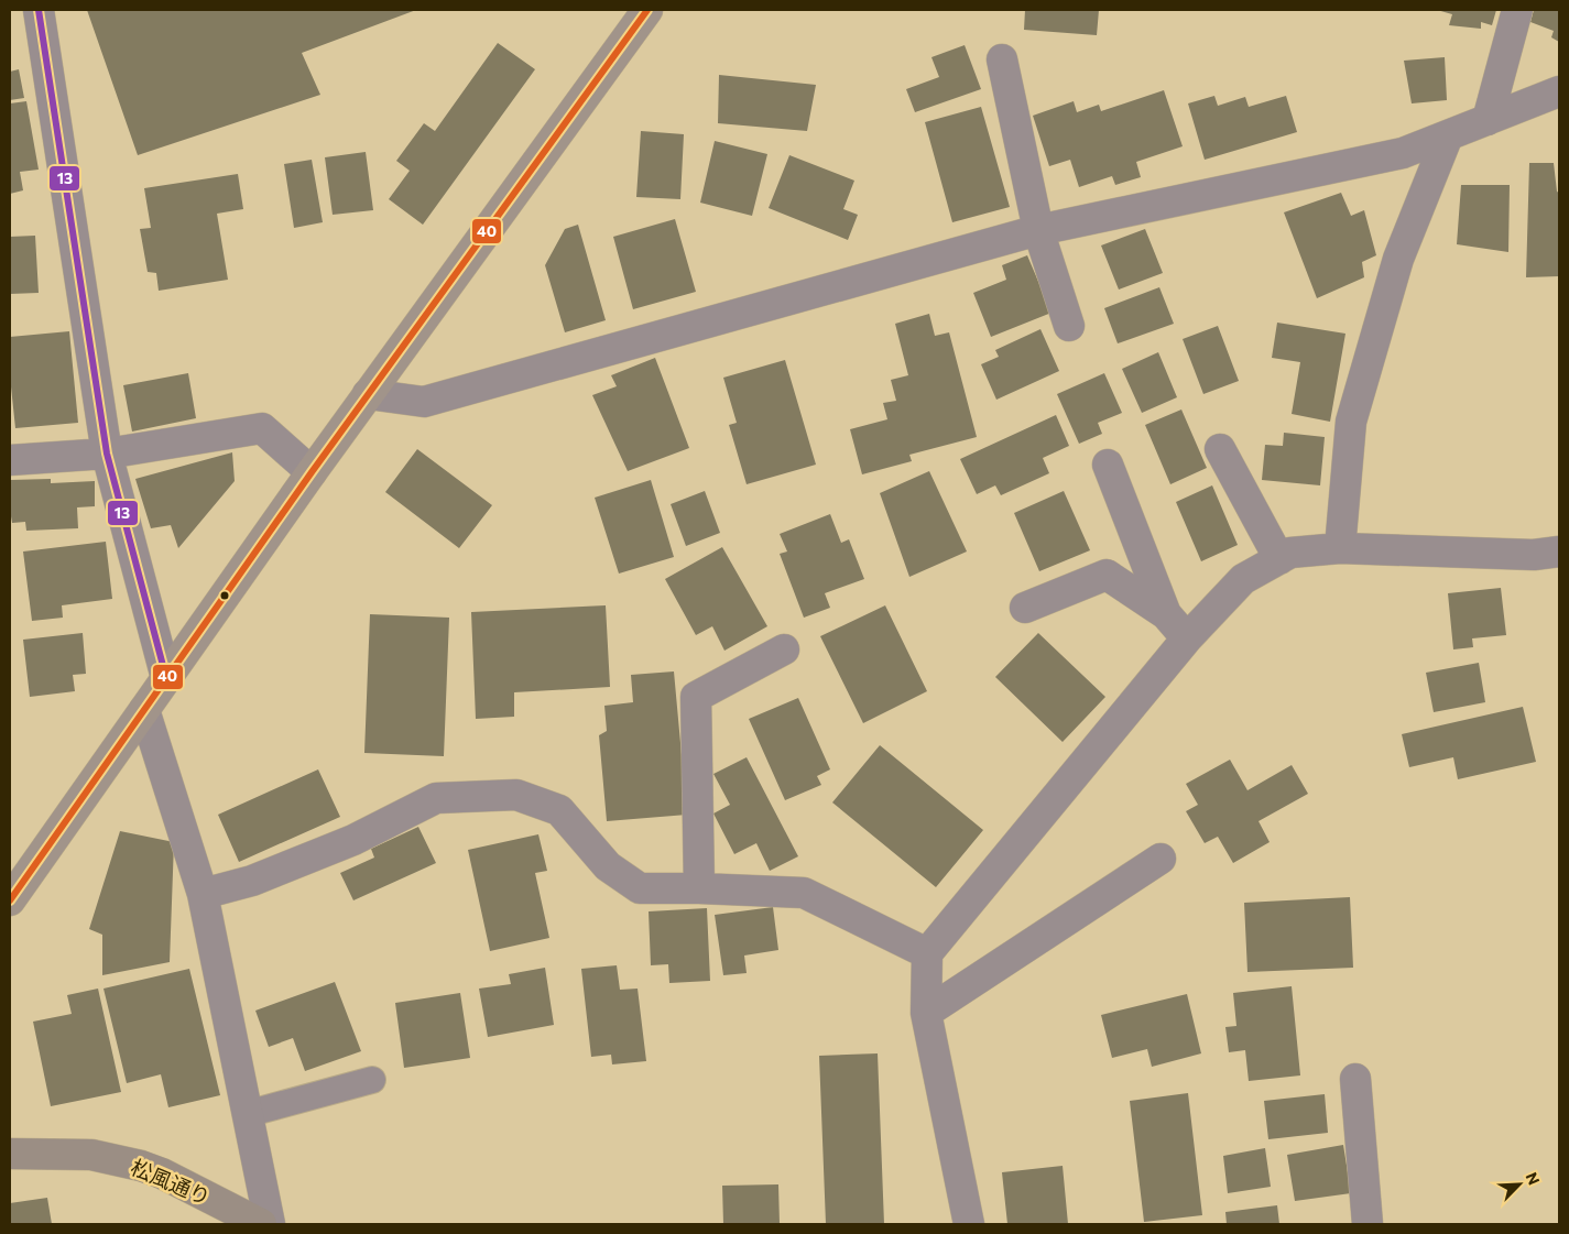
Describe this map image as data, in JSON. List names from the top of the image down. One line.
{"streets":{"main road":["松風通り"]},"lines":["transit line 13","transit line 40"],"north":"top right"}
